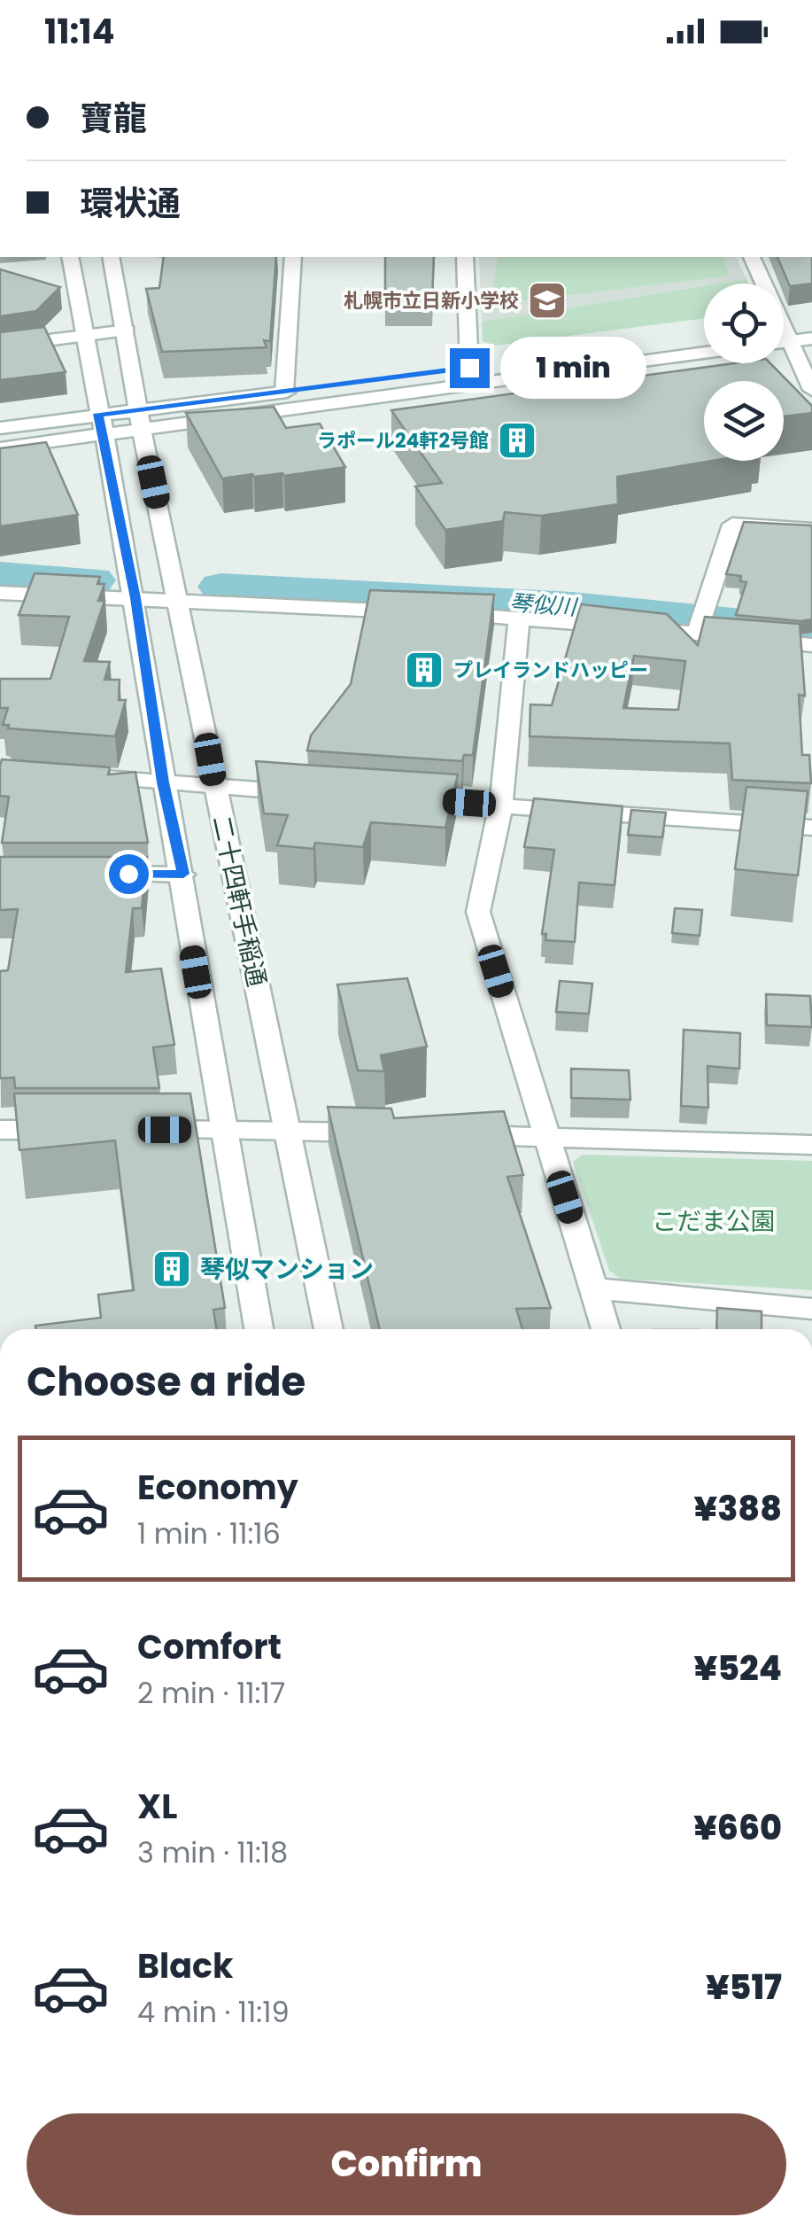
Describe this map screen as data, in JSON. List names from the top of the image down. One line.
{"streets":{"street":["二十四軒手稲通"]},"water":["琴似川"],"parks":["こだま公園"],"places":{"school or university":["札幌市立日新小学校"],"building":["ラポール24軒2号館","プレイランドハッピー","琴似マンション"]},"page":{"status":"11:14","banner":["寶龍","環状通"],"bubble":"1 min","heading":"Choose a ride","list":[{"name":"Economy","note":"1 min · 11:16","value":"¥388"},{"name":"Comfort","note":"2 min · 11:17","value":"¥524"},{"name":"XL","note":"3 min · 11:18","value":"¥660"},{"name":"Black","note":"4 min · 11:19","value":"¥517"}],"buttons":"Confirm"}}
